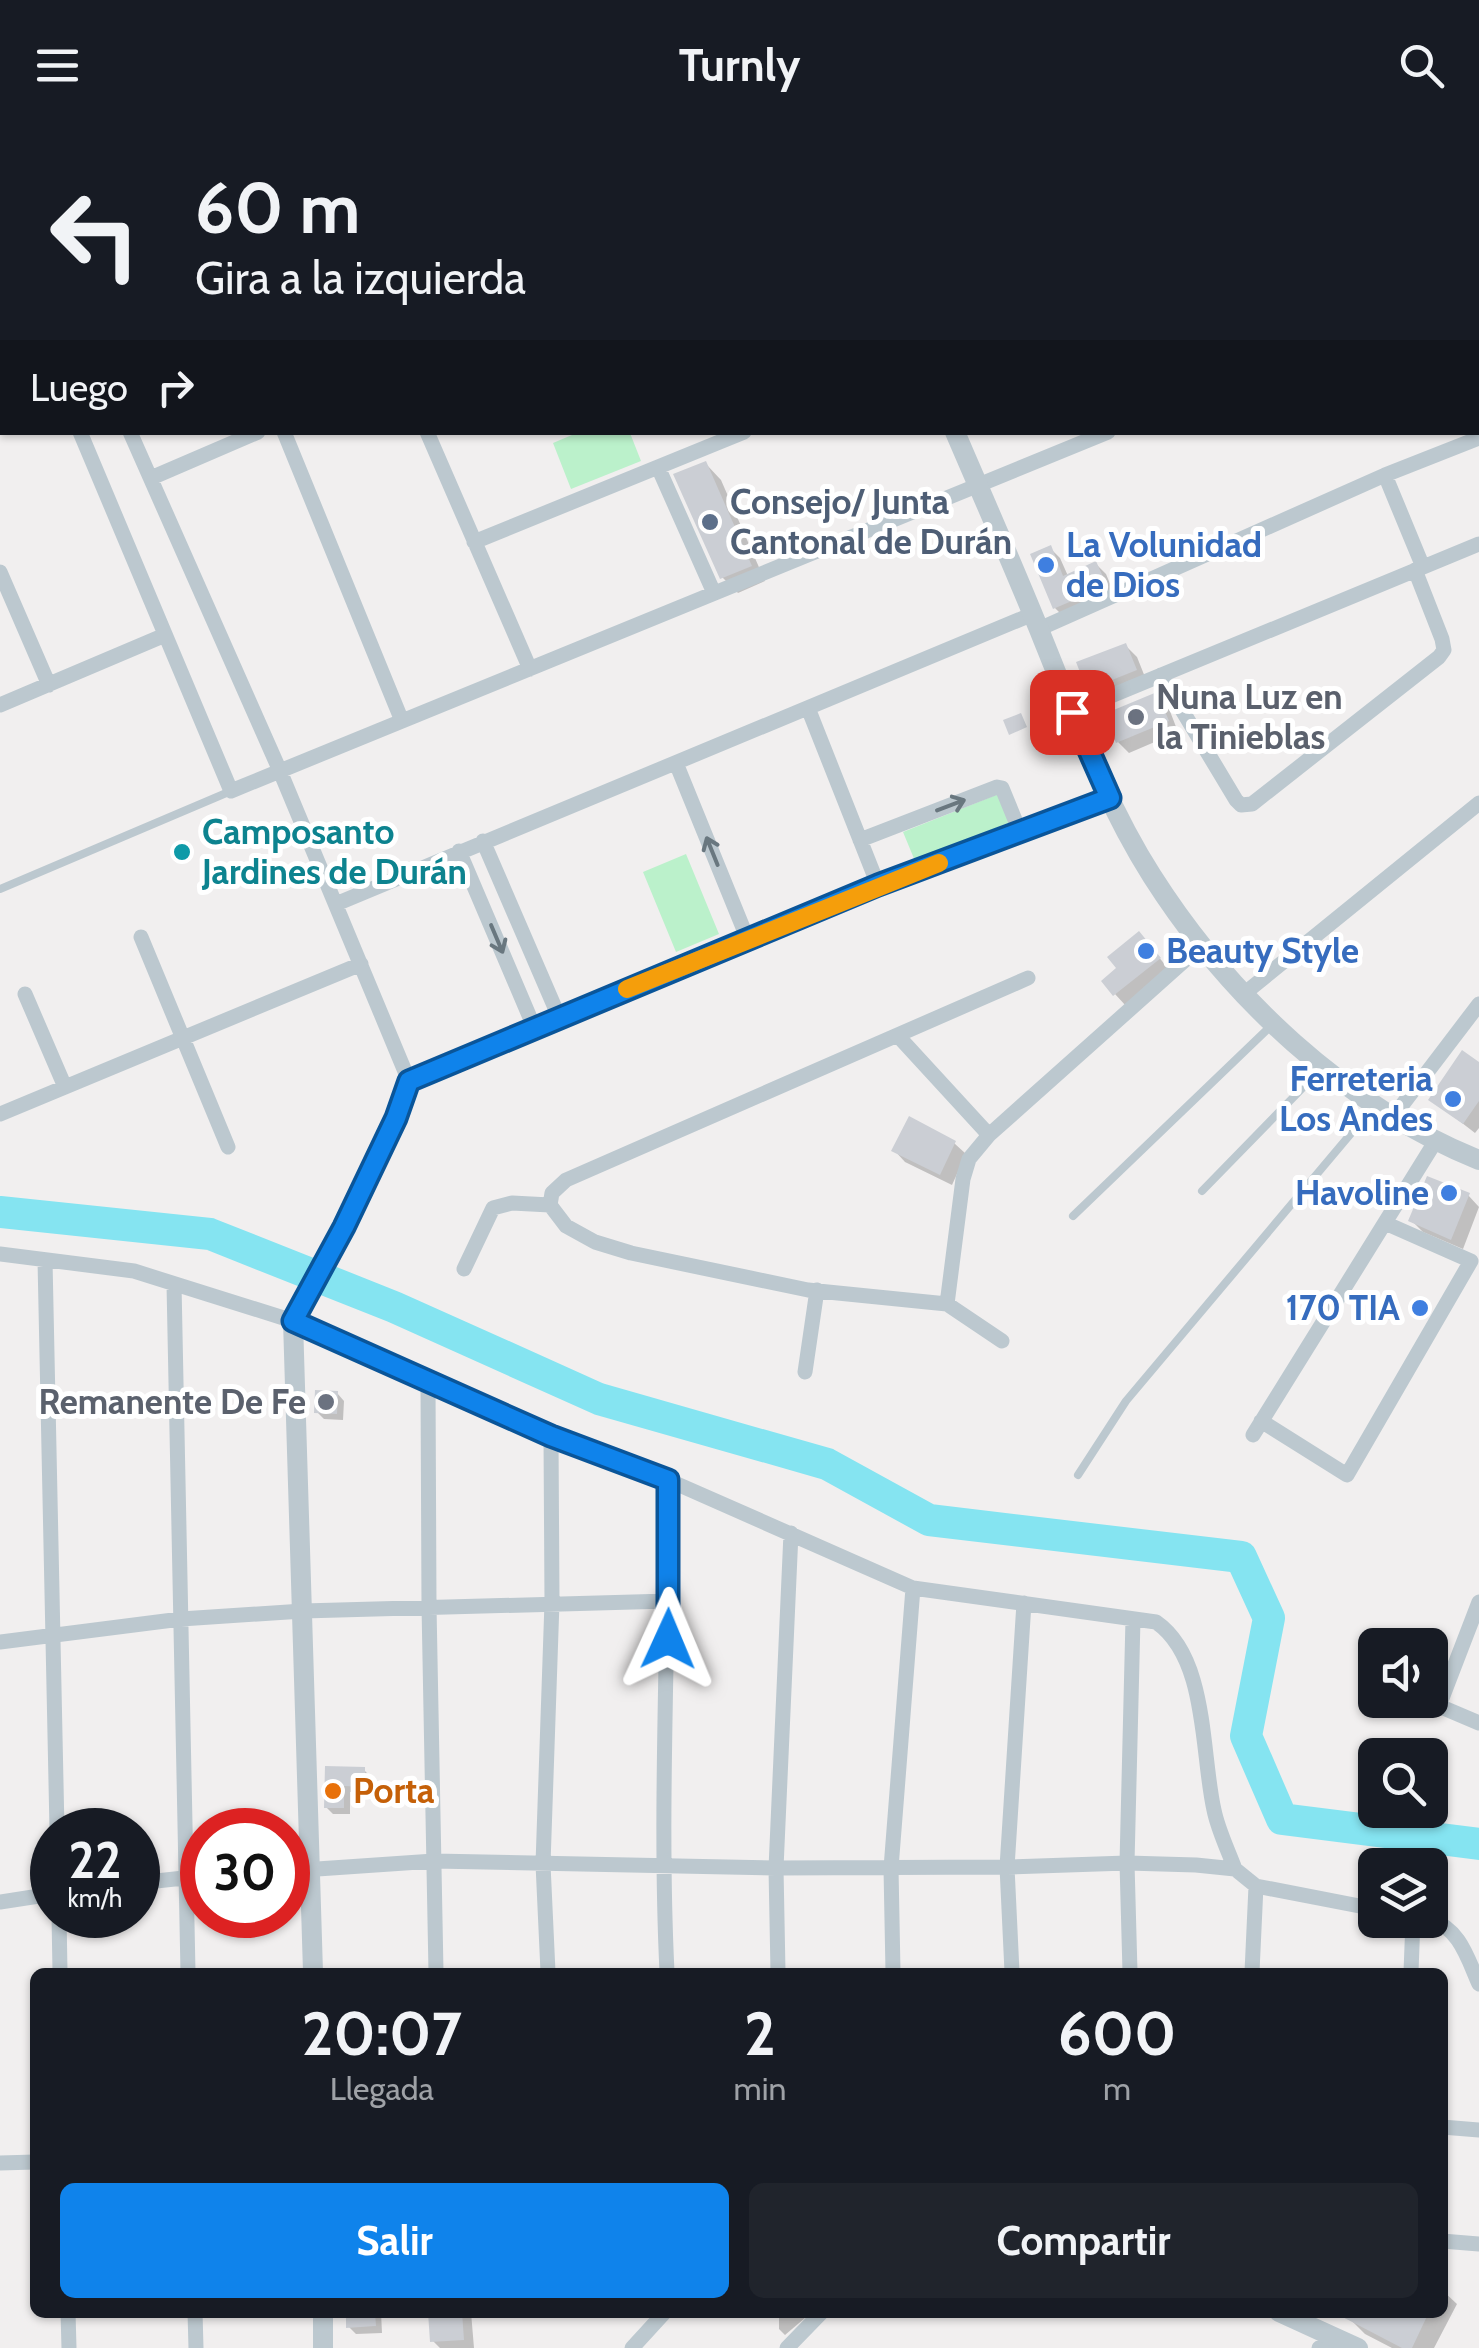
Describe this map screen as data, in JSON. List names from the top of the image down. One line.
{"places":["Consejo/ Junta Cantonal de Durán","La Volunidad de Dios","Nuna Luz en la Tinieblas","Camposanto Jardines de Durán","Beauty Style","Ferreteria Los Andes","Havoline","170 TIA","Remanente De Fe","Porta"],"page":{"header":"Turnly","turn":["60 m","Gira a la izquierda"],"then":"Luego","speed":"22 km/h","limit":"30","eta":["20:07","Llegada","2","min","600","m"],"buttons":["Salir","Compartir"]}}
